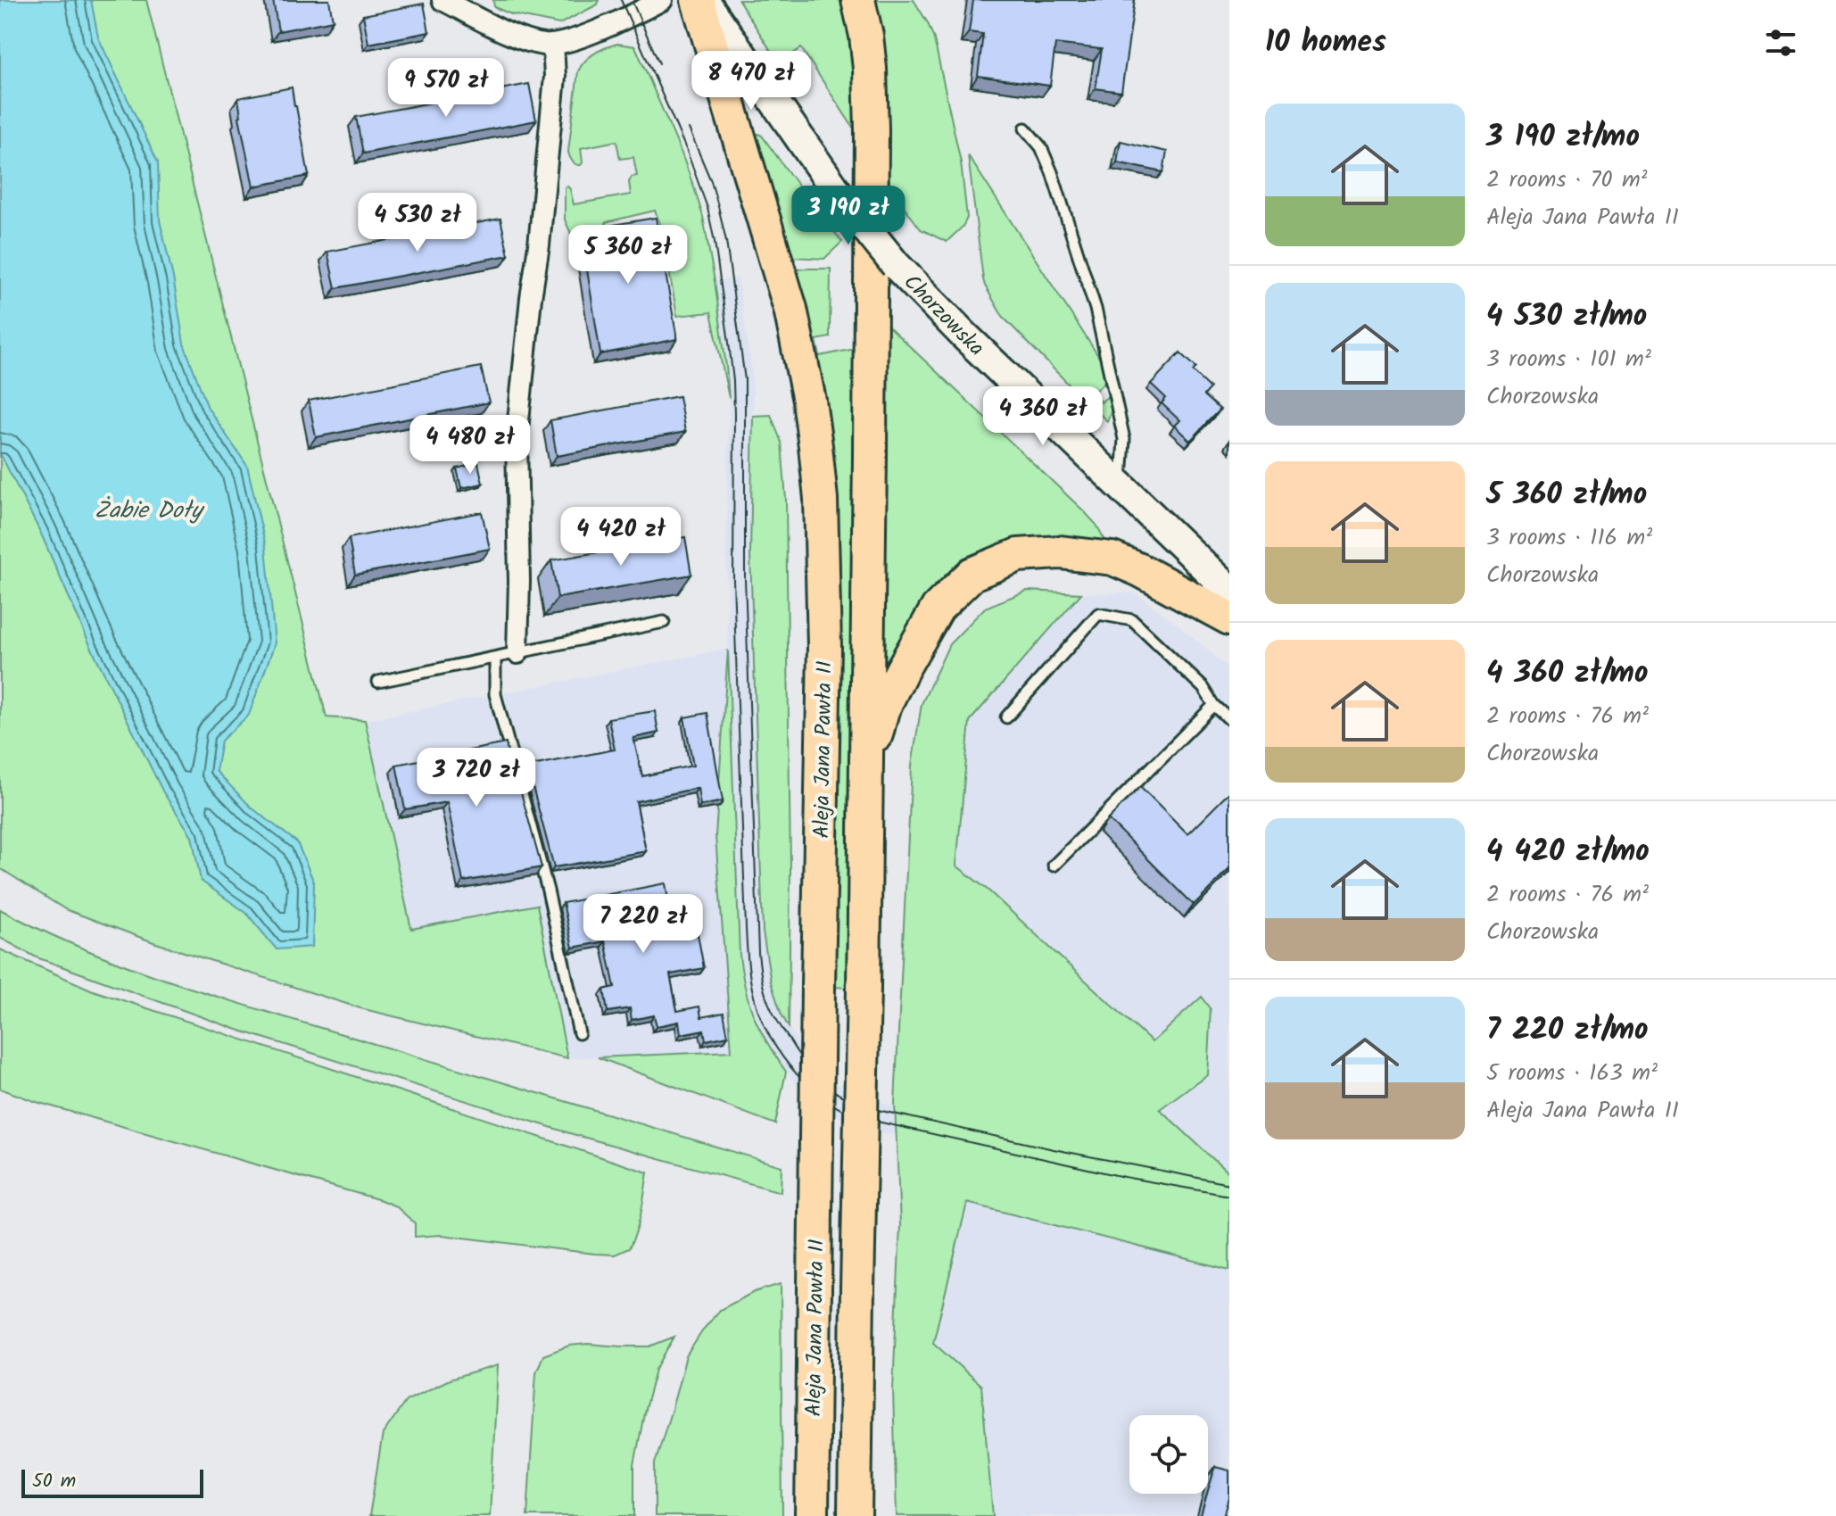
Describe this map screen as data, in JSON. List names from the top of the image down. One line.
{"streets":{"main road":["Chorzowska","Aleja Jana Pawła II"]},"water":["Żabie Doły"],"scale_bar":"50 m","page":{"heading":"10 homes","price":["8 470 zł","9 570 zł","3 190 zł","4 530 zł","5 360 zł","4 360 zł","4 480 zł","4 420 zł","3 720 zł","7 220 zł"],"list":[{"name":"3 190 zł/mo","note":"2 rooms · 70 m² · Aleja Jana Pawła II"},{"name":"4 530 zł/mo","note":"3 rooms · 101 m² · Chorzowska"},{"name":"5 360 zł/mo","note":"3 rooms · 116 m² · Chorzowska"},{"name":"4 360 zł/mo","note":"2 rooms · 76 m² · Chorzowska"},{"name":"4 420 zł/mo","note":"2 rooms · 76 m² · Chorzowska"},{"name":"7 220 zł/mo","note":"5 rooms · 163 m² · Aleja Jana Pawła II"}],"scale":"50 m"}}
